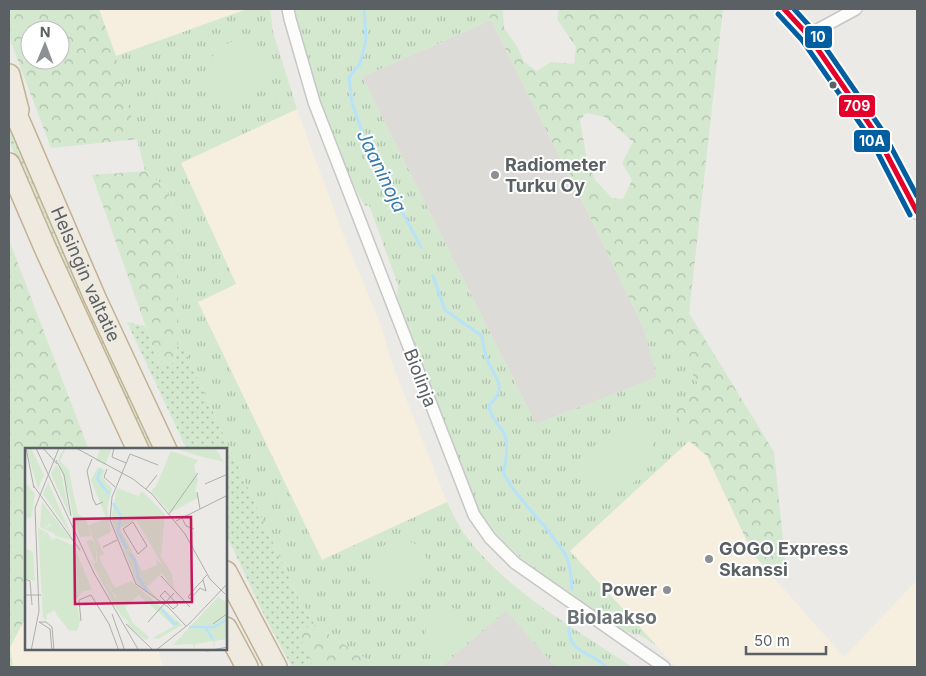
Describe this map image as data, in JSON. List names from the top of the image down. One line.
{"streets":{"highway":["Helsingin valtatie"],"street":["Biolinja"]},"districts":["Biolaakso"],"water":["Jaaninoja"],"places":["Radiometer Turku Oy","GOGO Express Skanssi","Power"],"lines":["transit line 709","transit line 10","transit line 10A"],"scale_bar":"50 m","north":"top"}
